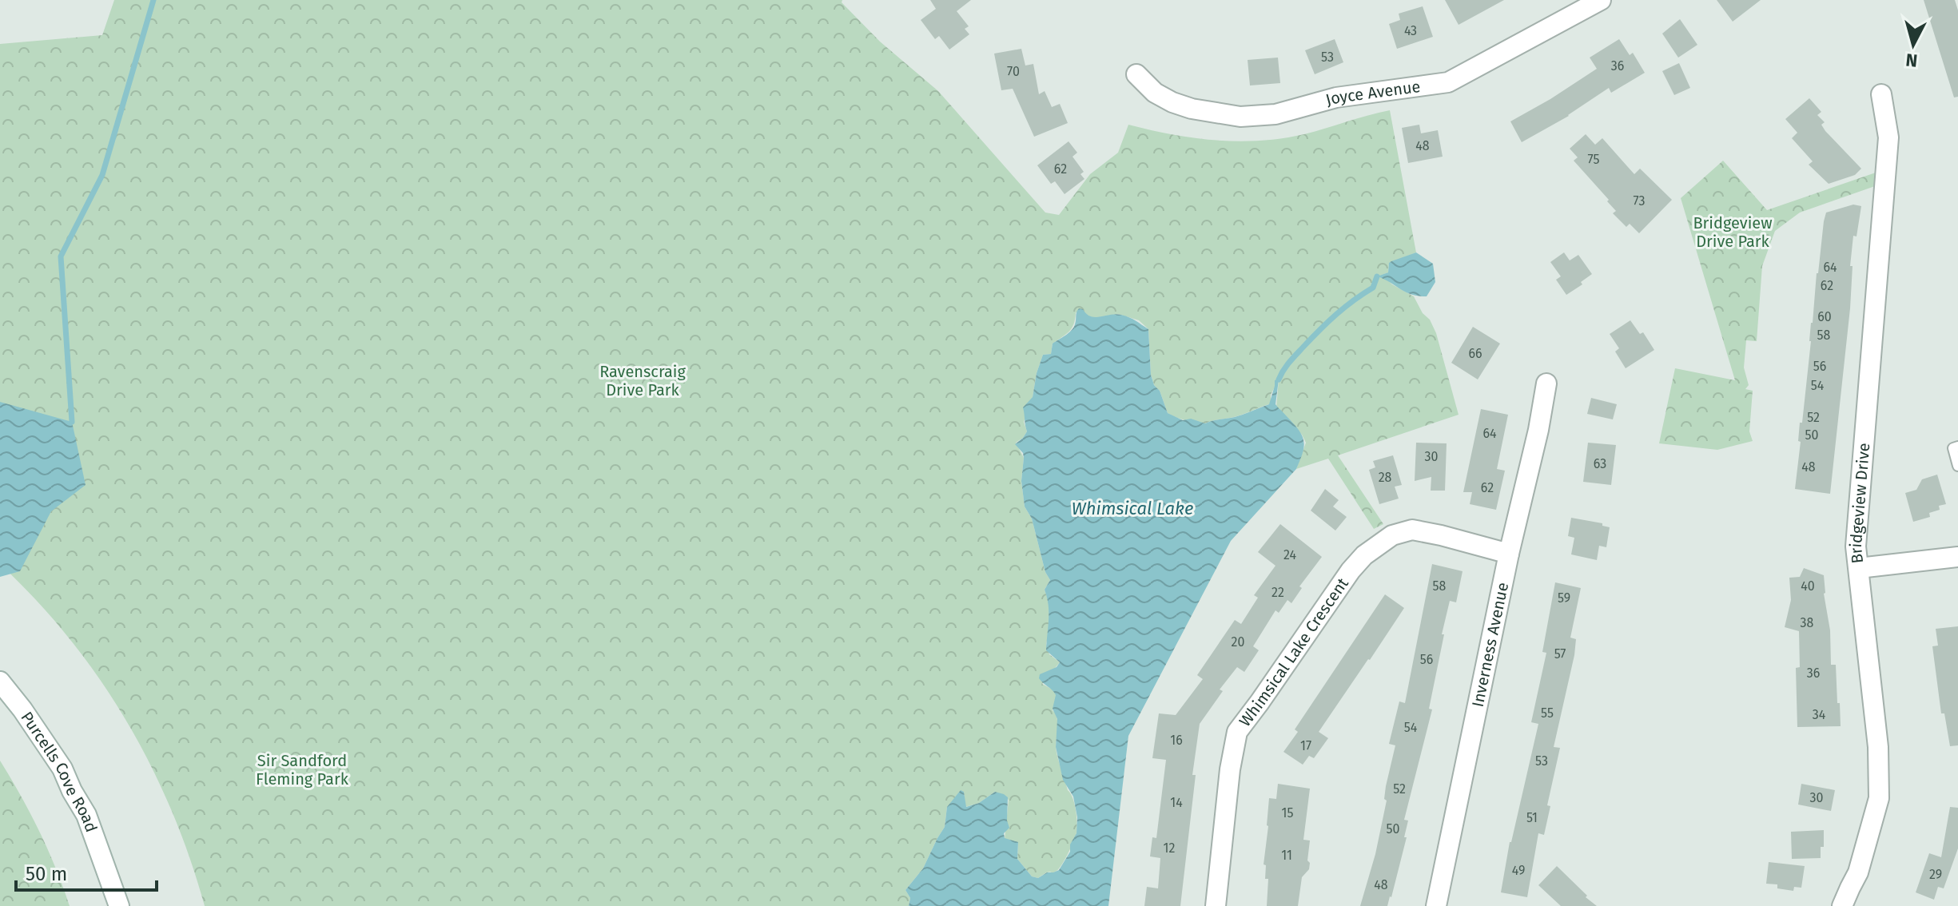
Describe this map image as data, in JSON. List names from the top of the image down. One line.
{"streets":{"street":["Joyce Avenue","Bridgeview Drive","Inverness Avenue","Whimsical Lake Crescent","Purcells Cove Road"]},"crossings":[["Inverness Avenue","Whimsical Lake Crescent"]],"water":["Whimsical Lake"],"parks":["Bridgeview Drive Park","Ravenscraig Drive Park","Sir Sandford Fleming Park"],"house_numbers":["43","53","36","70","48","75","62","73","64","62","60","58","66","56","54","52","64","50","30","63","48","28","62","24","58","40","22","59","38","20","57","56","36","55","34","54","16","17","53","52","30","14","15","51","50","12","11","49","29","48"],"scale_bar":"50 m","north":"bottom"}
